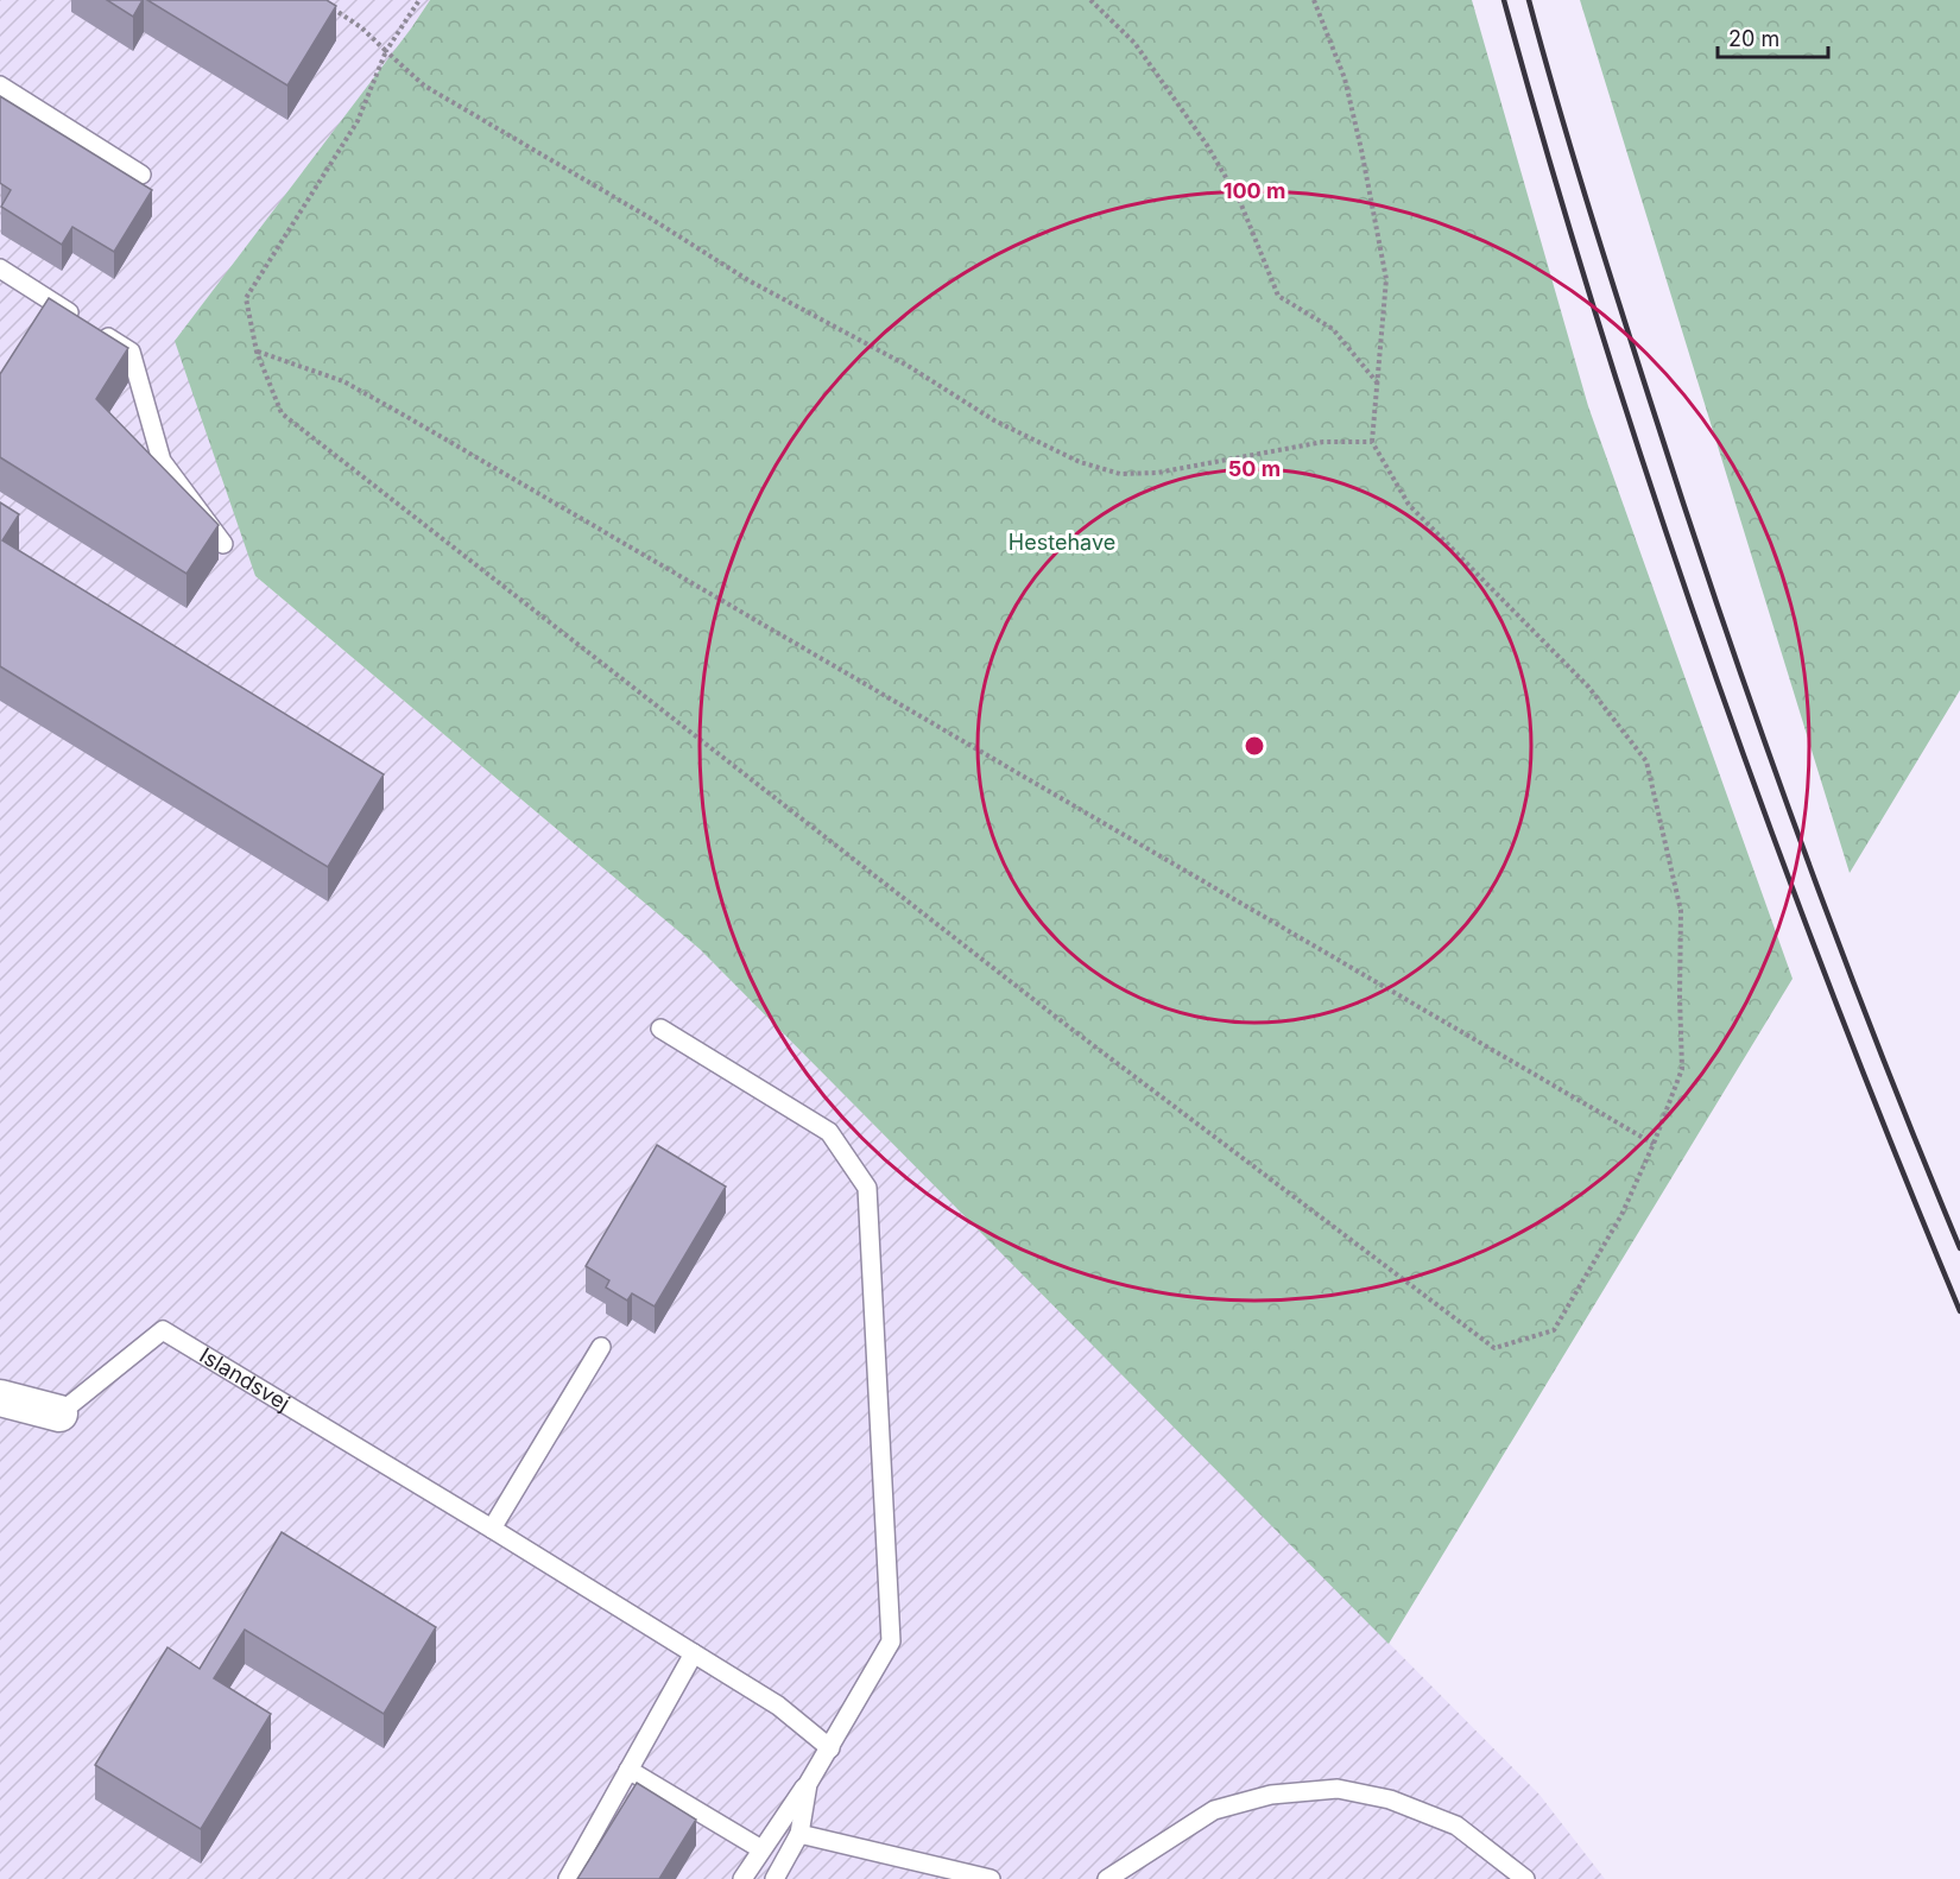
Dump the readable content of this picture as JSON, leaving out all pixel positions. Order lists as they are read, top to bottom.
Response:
{
  "streets": {
    "street": ["Islandsvej"]
  },
  "parks": ["Hestehave"],
  "scale_bar": "20 m",
  "rings": ["100 m", "50 m"]
}
